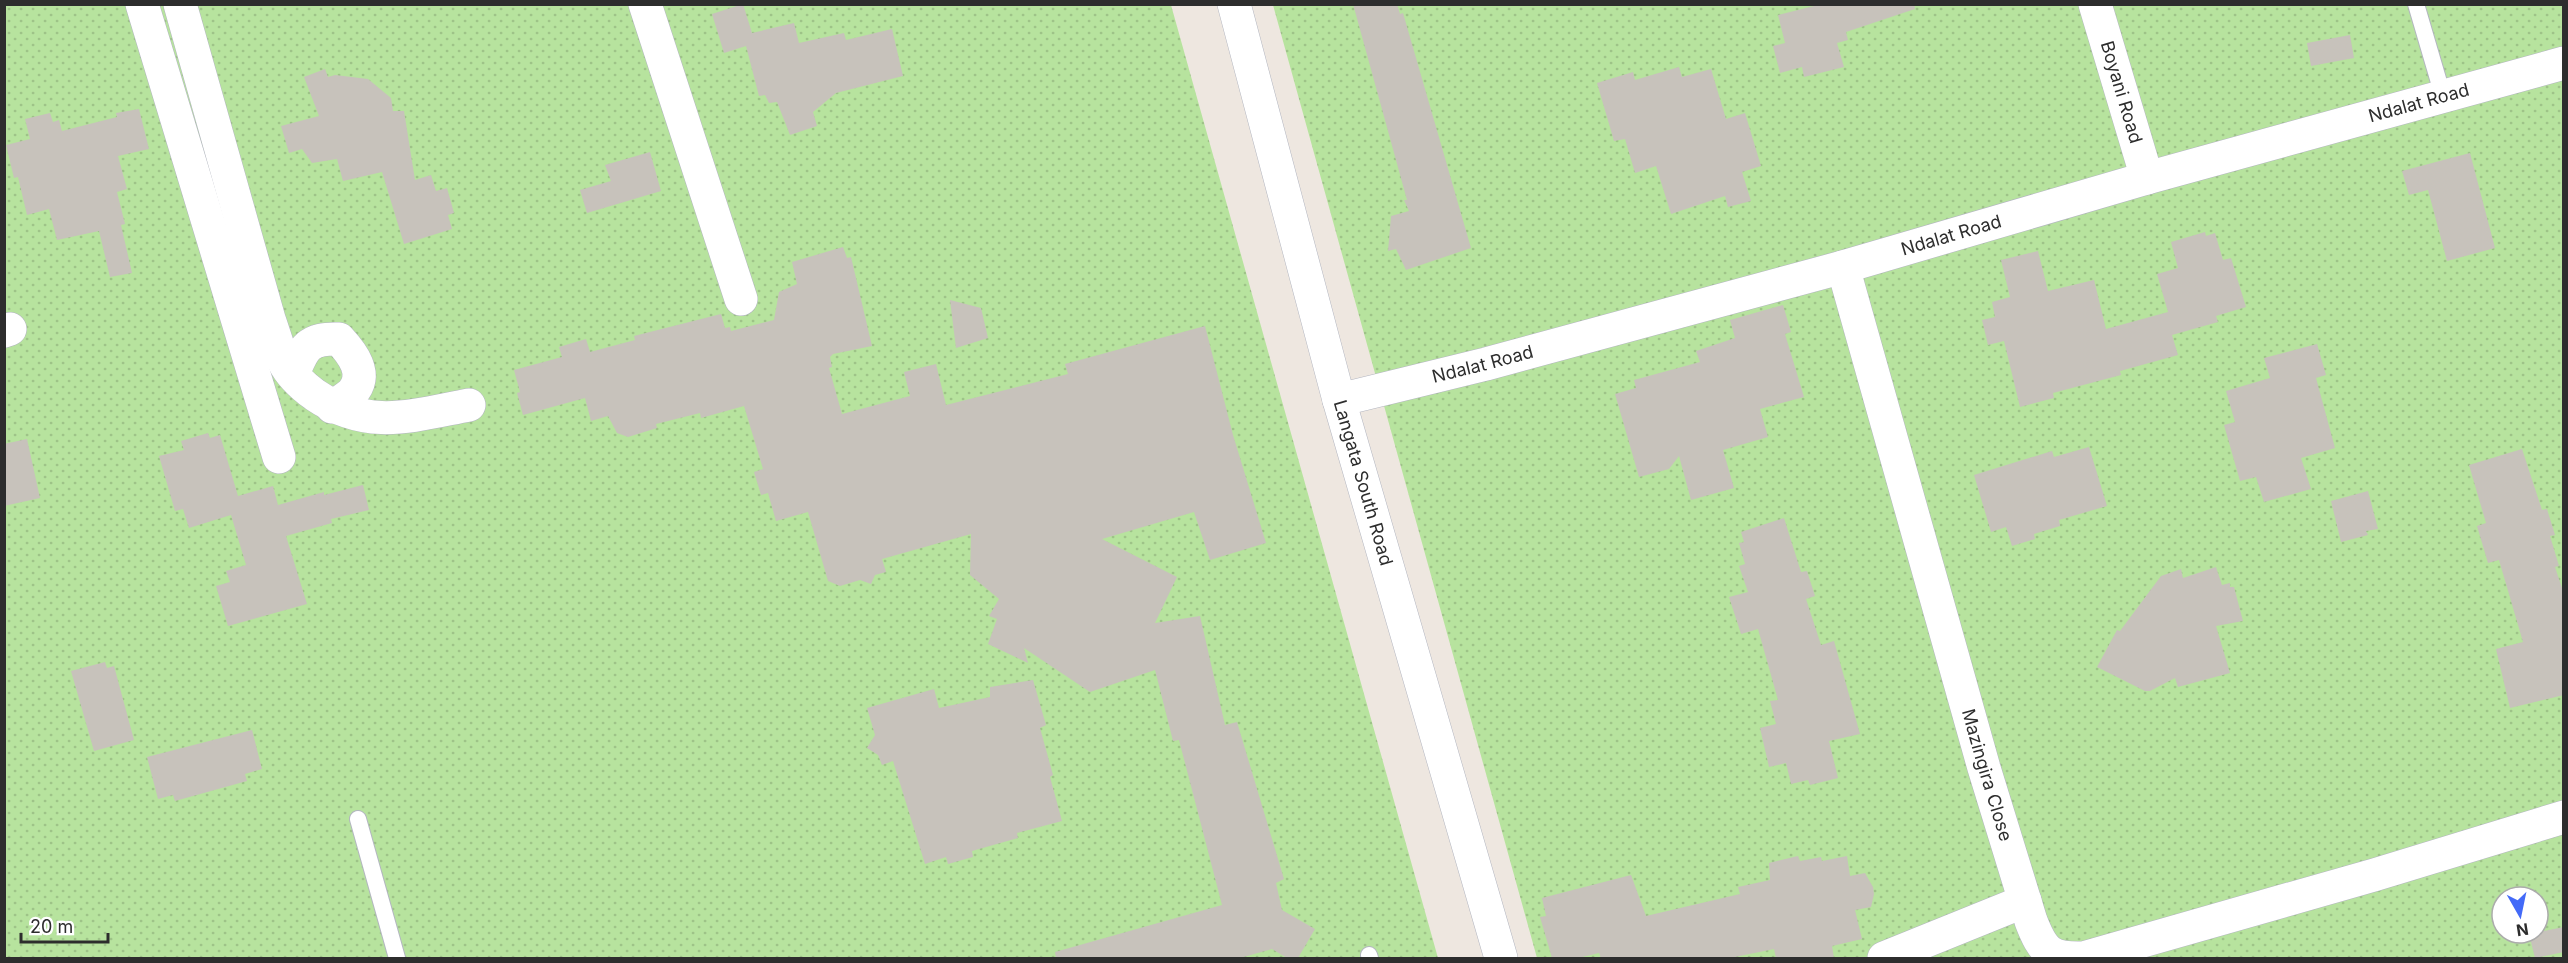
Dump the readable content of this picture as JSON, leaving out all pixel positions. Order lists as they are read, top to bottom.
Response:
{
  "streets": {
    "street": [
      "Boyani Road",
      "Ndalat Road",
      "Langata South Road",
      "Mazingira Close"
    ]
  },
  "crossings": [
    ["Boyani Road", "Ndalat Road"],
    ["Ndalat Road", "Langata South Road"],
    ["Ndalat Road", "Mazingira Close"]
  ],
  "scale_bar": "20 m",
  "north": "bottom"
}
